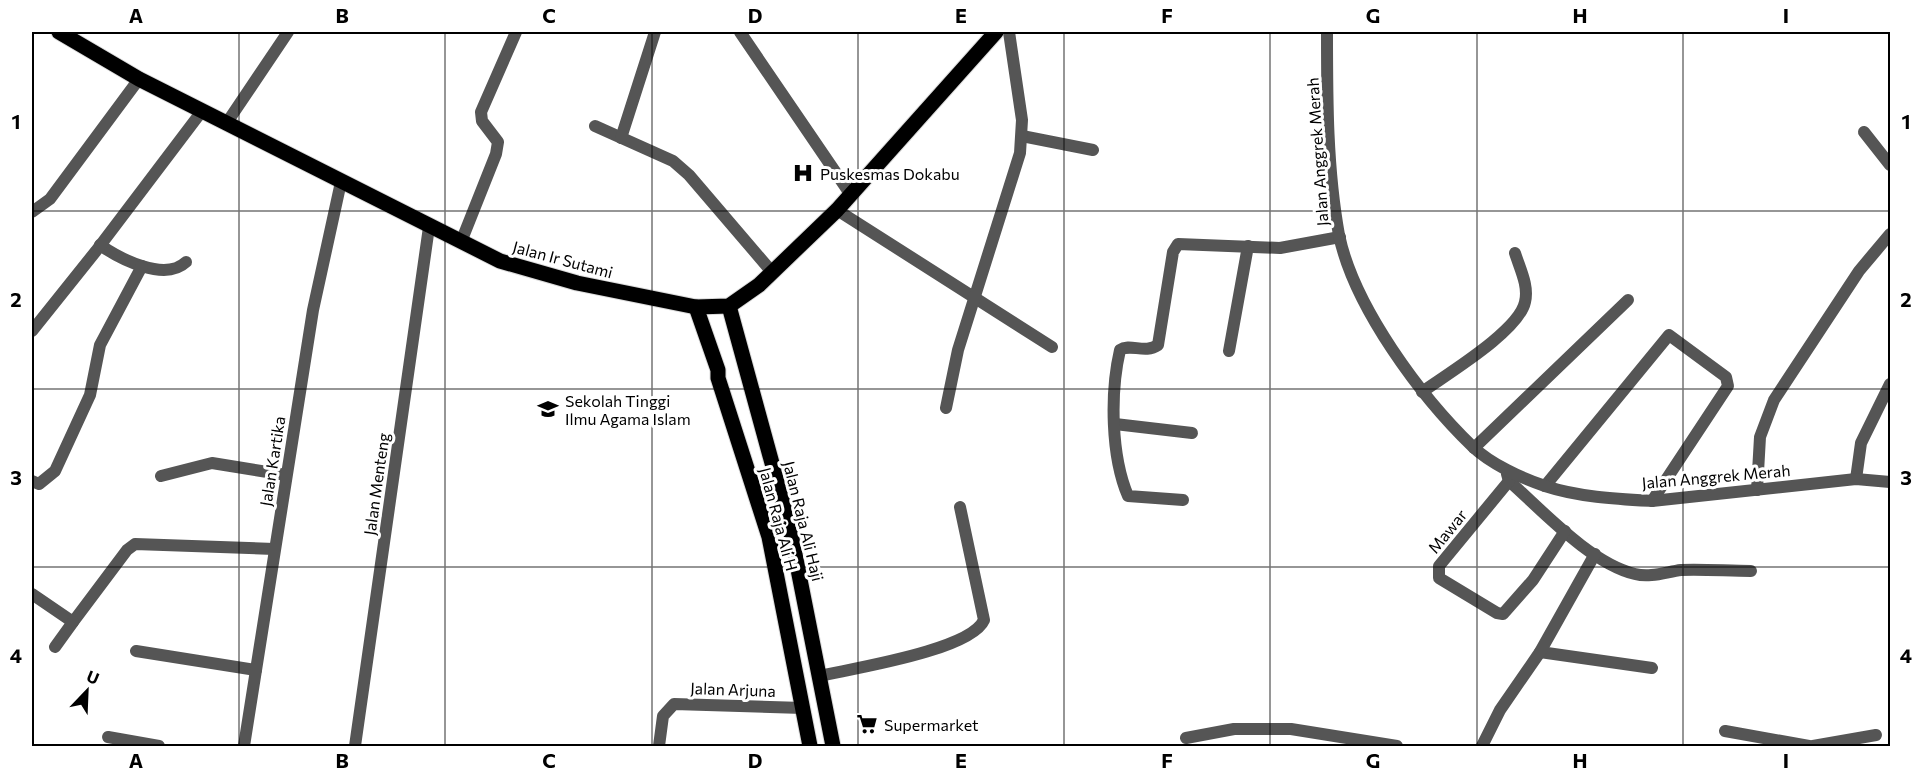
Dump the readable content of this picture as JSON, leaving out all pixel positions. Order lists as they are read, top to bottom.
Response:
{
  "streets": {
    "main road": ["Jalan Ir Sutami", "Jalan Raja Ali H", "Jalan Raja Ali Haji"],
    "street": [
      "Jalan Anggrek Merah",
      "Jalan Kartika",
      "Jalan Menteng",
      "Mawar",
      "Jalan Arjuna"
    ]
  },
  "crossings": [
    ["Jalan Ir Sutami", "Jalan Kartika"],
    ["Jalan Ir Sutami", "Jalan Menteng"],
    ["Jalan Ir Sutami", "Jalan Raja Ali H"],
    ["Jalan Ir Sutami", "Jalan Raja Ali Haji"],
    ["Jalan Raja Ali H", "Jalan Arjuna"]
  ],
  "places": {
    "hospital": ["Puskesmas Dokabu"],
    "school or university": ["Sekolah Tinggi Ilmu Agama Islam"],
    "supermarket": ["Supermarket"]
  },
  "north": "top right",
  "grid": {
    "columns": [
      "A",
      "B",
      "C",
      "D",
      "E",
      "F",
      "G",
      "H",
      "I"
    ],
    "rows": [
      "1",
      "2",
      "3",
      "4"
    ]
  }
}
